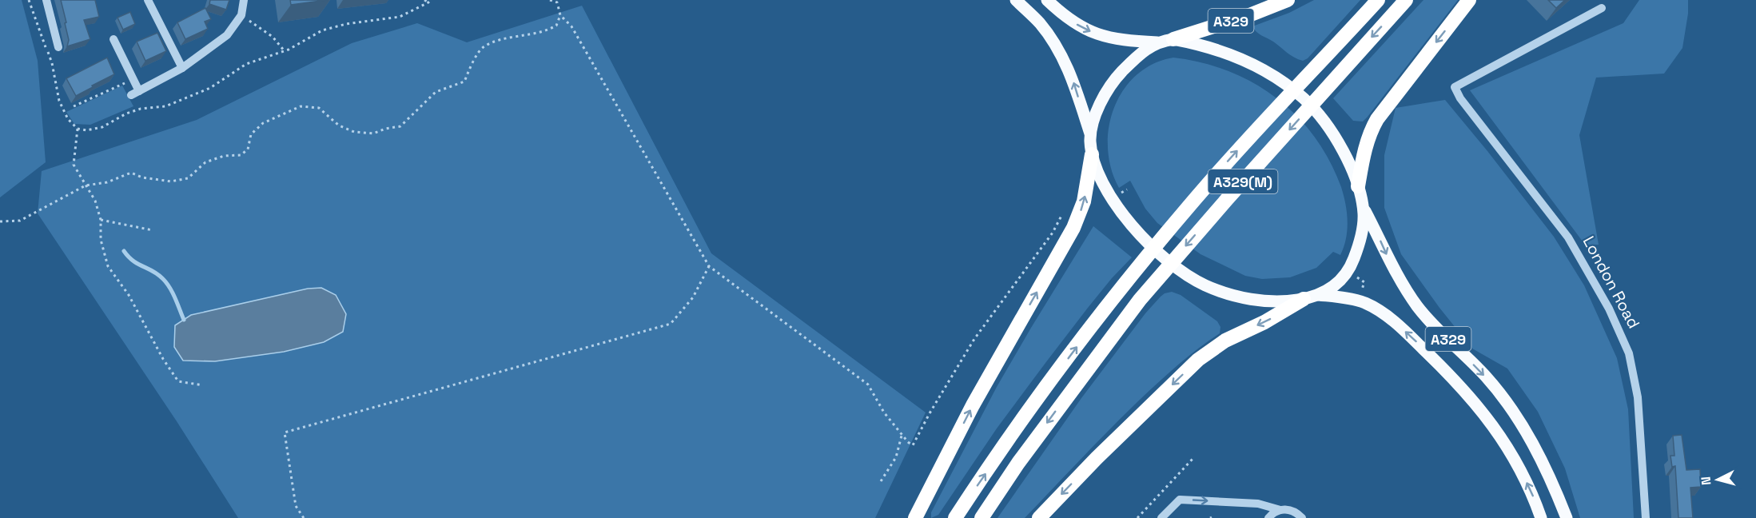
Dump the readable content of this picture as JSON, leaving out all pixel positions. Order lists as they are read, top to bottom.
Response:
{
  "streets": {
    "highway": ["A329", "A329(M)"],
    "street": ["London Road"]
  },
  "north": "left"
}
